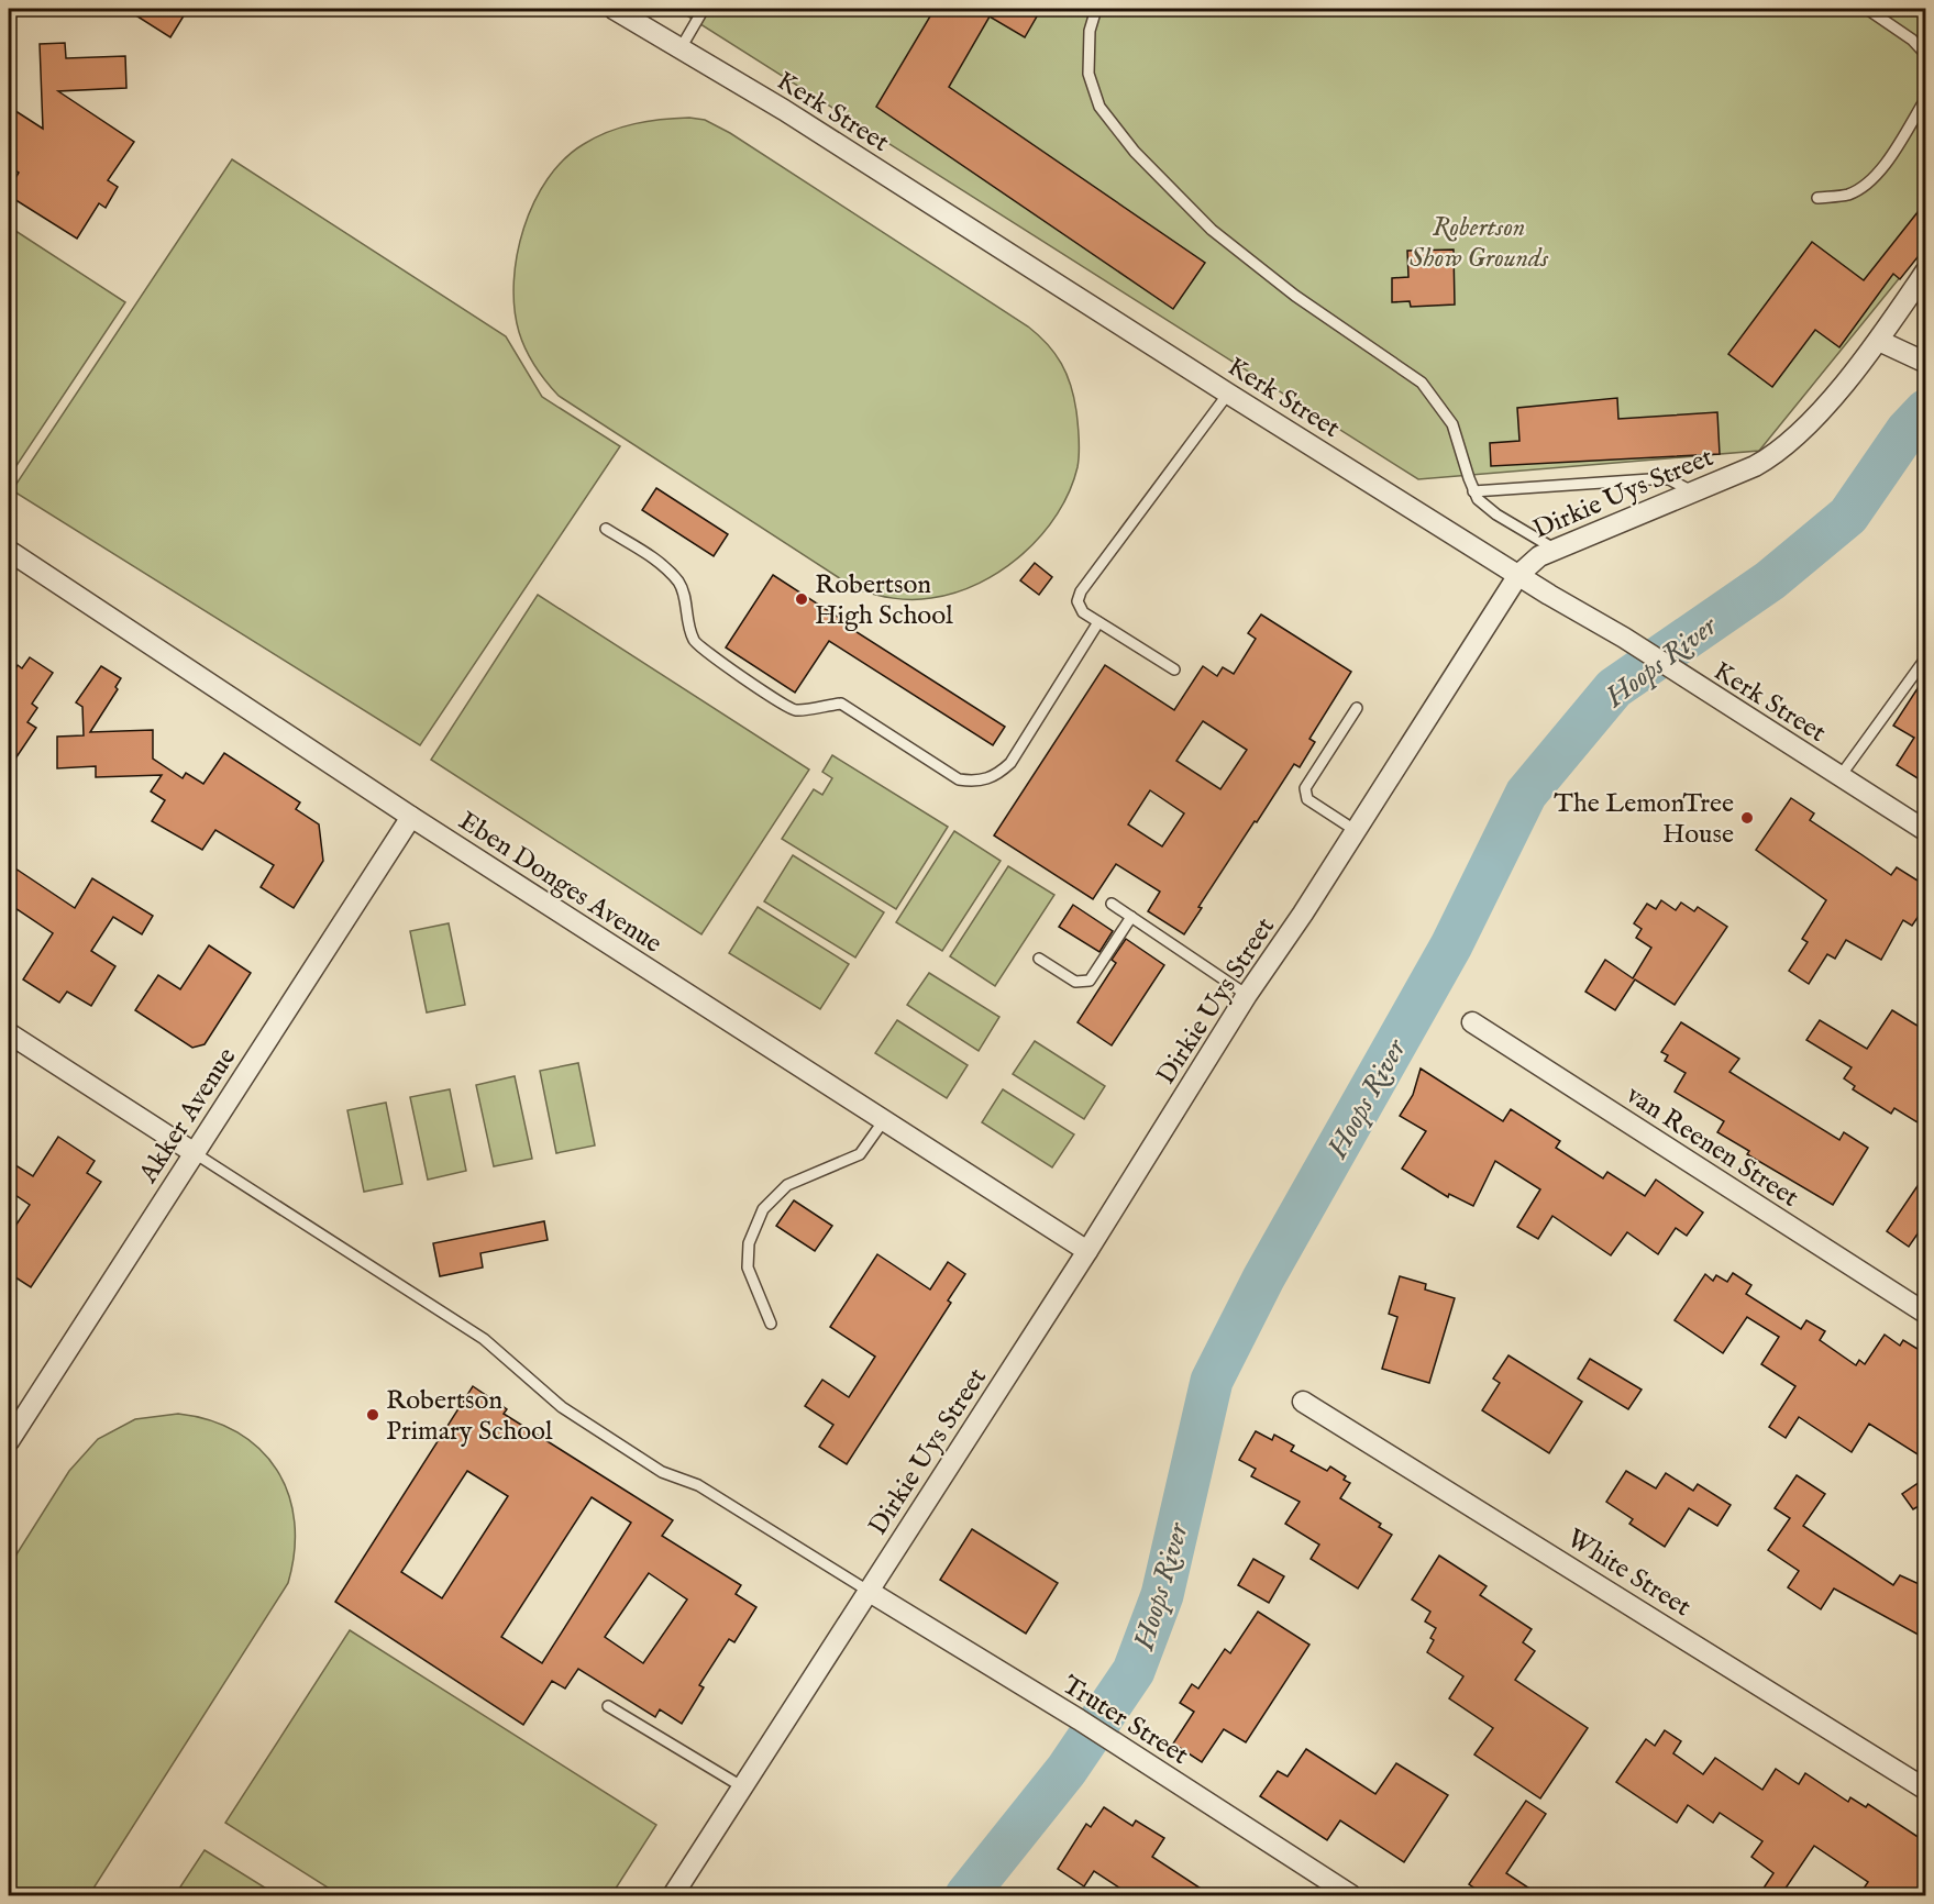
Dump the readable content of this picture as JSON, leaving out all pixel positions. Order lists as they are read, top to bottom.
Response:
{
  "streets": {
    "street": [
      "Kerk Street",
      "Dirkie Uys Street",
      "Eben Donges Avenue",
      "Akker Avenue",
      "van Reenen Street",
      "White Street",
      "Truter Street"
    ]
  },
  "crossings": [
    ["Kerk Street", "Dirkie Uys Street"],
    ["Dirkie Uys Street", "Eben Donges Avenue"],
    ["Dirkie Uys Street", "Truter Street"],
    ["Eben Donges Avenue", "Akker Avenue"]
  ],
  "water": ["Hoops River"],
  "parks": ["Robertson Show Grounds"],
  "places": ["Robertson High School", "The LemonTree House", "Robertson Primary School"]
}
